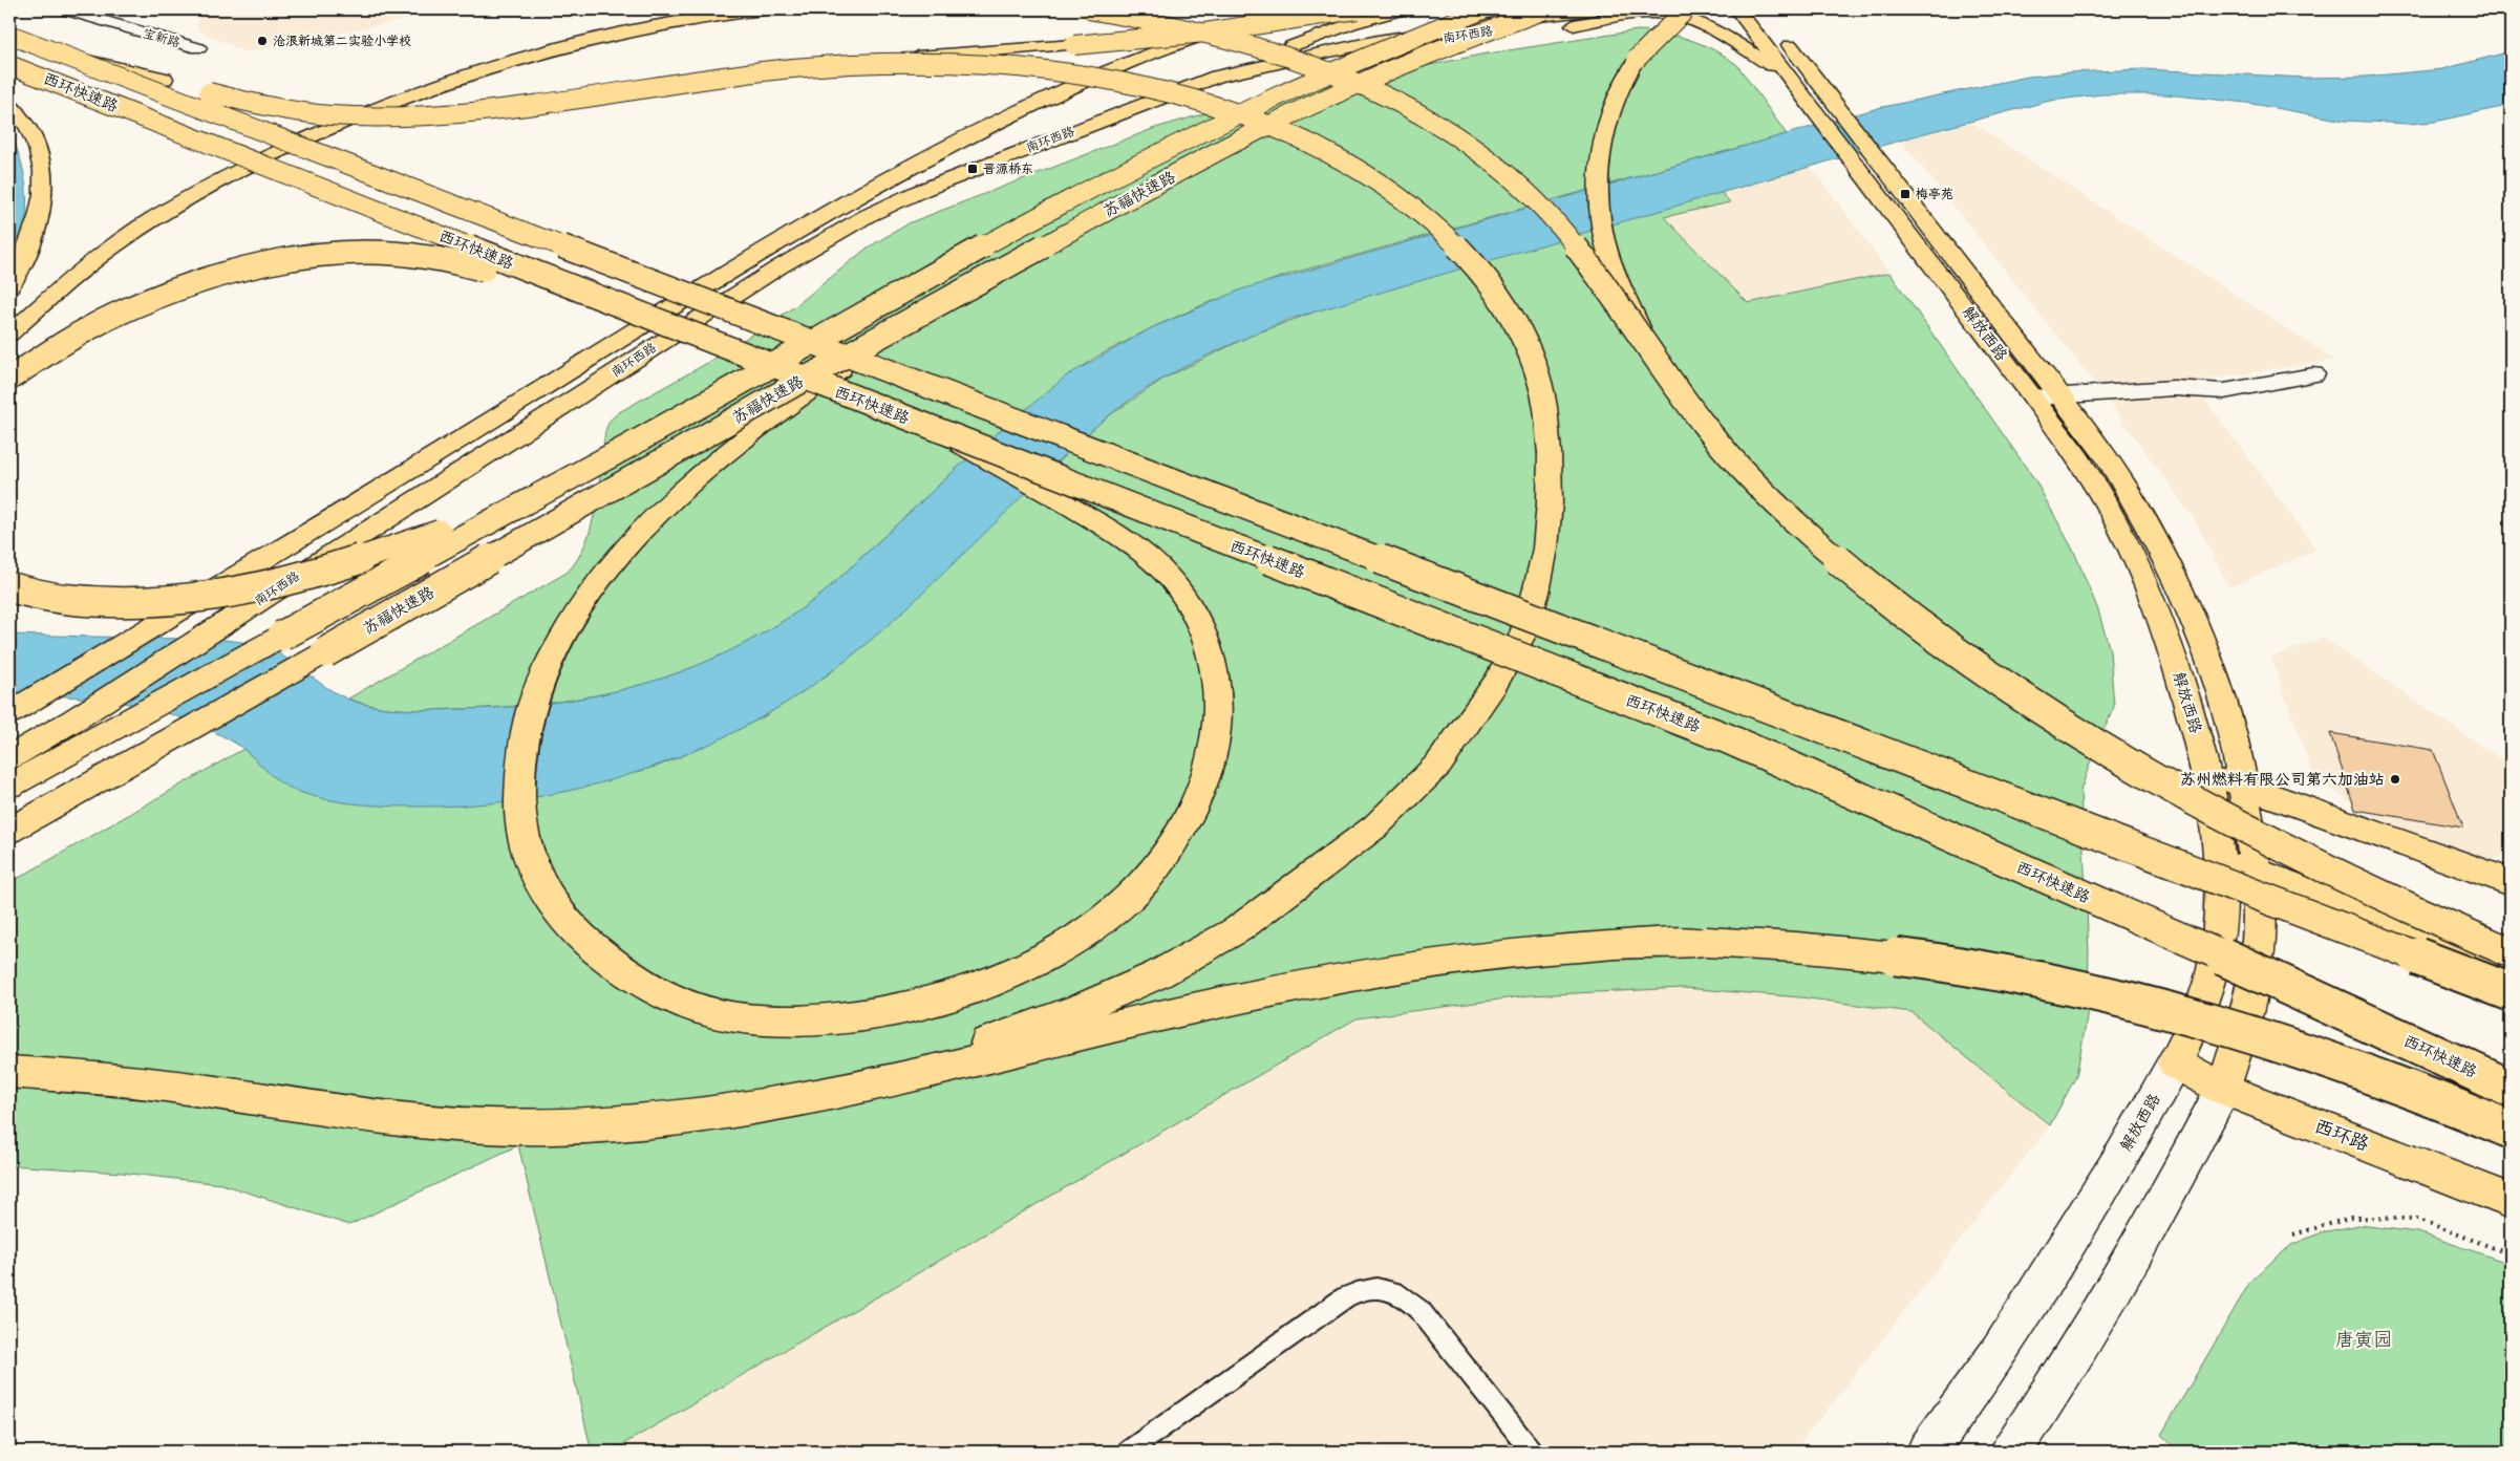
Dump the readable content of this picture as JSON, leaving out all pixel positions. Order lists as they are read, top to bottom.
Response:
{
  "streets": {
    "main road": [
      "南环西路",
      "宝新路",
      "西环快速路",
      "苏福快速路",
      "解放西路",
      "西环路"
    ]
  },
  "crossings": [
    ["解放西路", "西环路"]
  ],
  "parks": ["唐寅园"],
  "places": {
    "other": ["沧浪新城第二实验小学校", "苏州燃料有限公司第六加油站"],
    "transit": ["晋源桥东", "梅亭苑"]
  }
}
